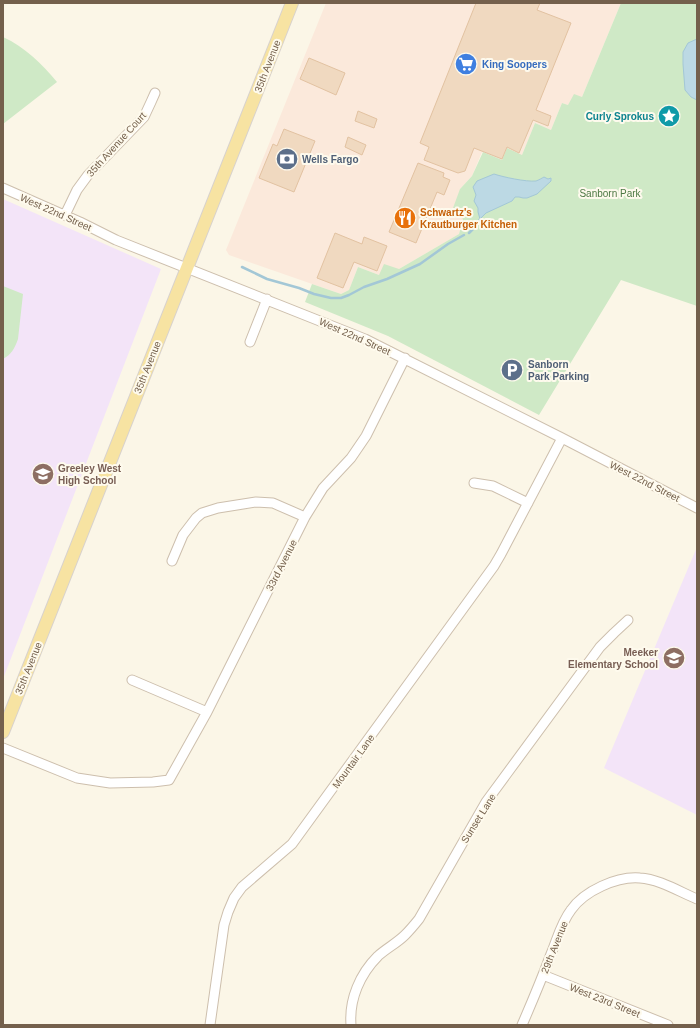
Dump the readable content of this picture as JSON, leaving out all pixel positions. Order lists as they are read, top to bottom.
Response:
{
  "streets": {
    "main road": ["35th Avenue"],
    "street": [
      "35th Avenue Court",
      "West 22nd Street",
      "33rd Avenue",
      "Mountair Lane",
      "Sunset Lane",
      "29th Avenue",
      "West 23rd Street"
    ]
  },
  "crossings": [
    ["35th Avenue", "West 22nd Street"],
    ["35th Avenue Court", "West 22nd Street"],
    ["West 22nd Street", "33rd Avenue"],
    ["West 22nd Street", "Mountair Lane"],
    ["29th Avenue", "West 23rd Street"]
  ],
  "parks": ["Sanborn Park"],
  "places": {
    "supermarket": ["King Soopers"],
    "place": ["Curly Sprokus"],
    "bank": ["Wells Fargo"],
    "restaurant": ["Schwartz's Krautburger Kitchen"],
    "parking": ["Sanborn Park Parking"],
    "school or university": ["Greeley West High School", "Meeker Elementary School"]
  }
}
